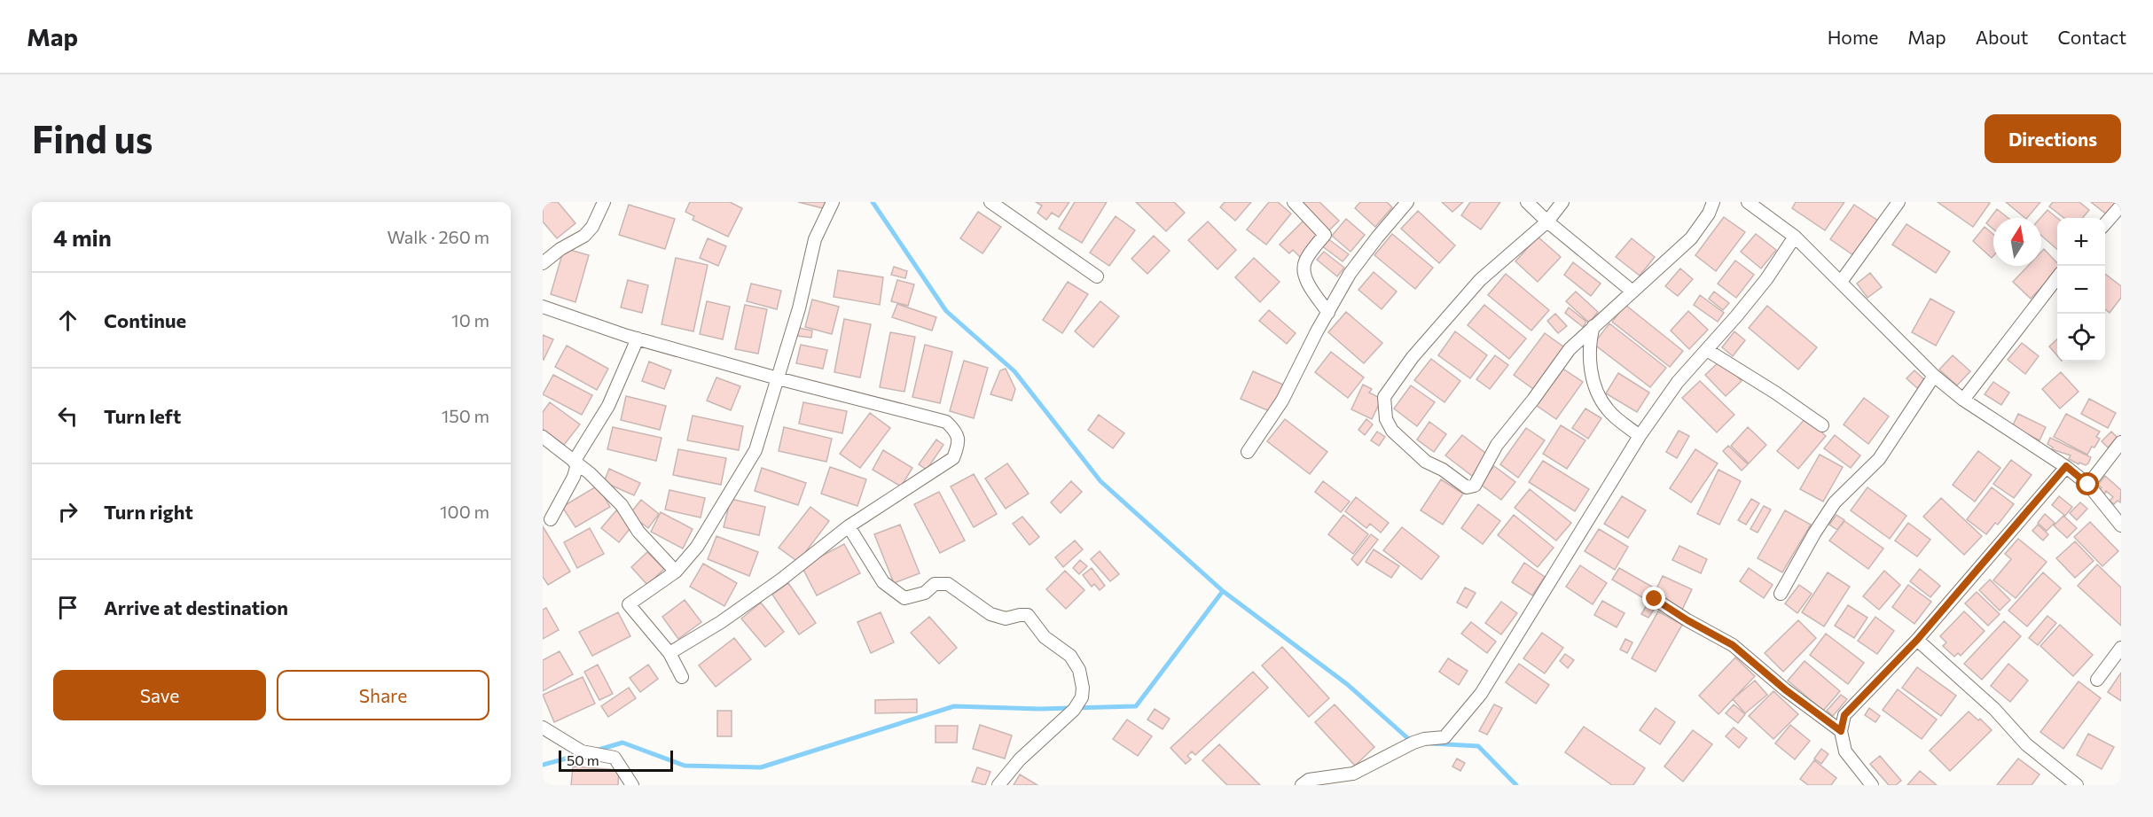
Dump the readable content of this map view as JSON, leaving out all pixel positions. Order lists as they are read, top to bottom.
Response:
{
  "scale_bar": "50 m",
  "north": "top",
  "page": {
    "header": "Map",
    "nav": [
      "Home",
      "Map",
      "About",
      "Contact"
    ],
    "buttons": [
      "Directions",
      ["Save", "Share"]
    ],
    "title": "Find us",
    "heading": ["4 min", "Walk · 260 m"],
    "map_buttons": ["+", "−"],
    "list": [
      ["Continue", "10 m"],
      ["Turn left", "150 m"],
      ["Turn right", "100 m"],
      "Arrive at destination"
    ],
    "scale": "50 m"
  }
}
